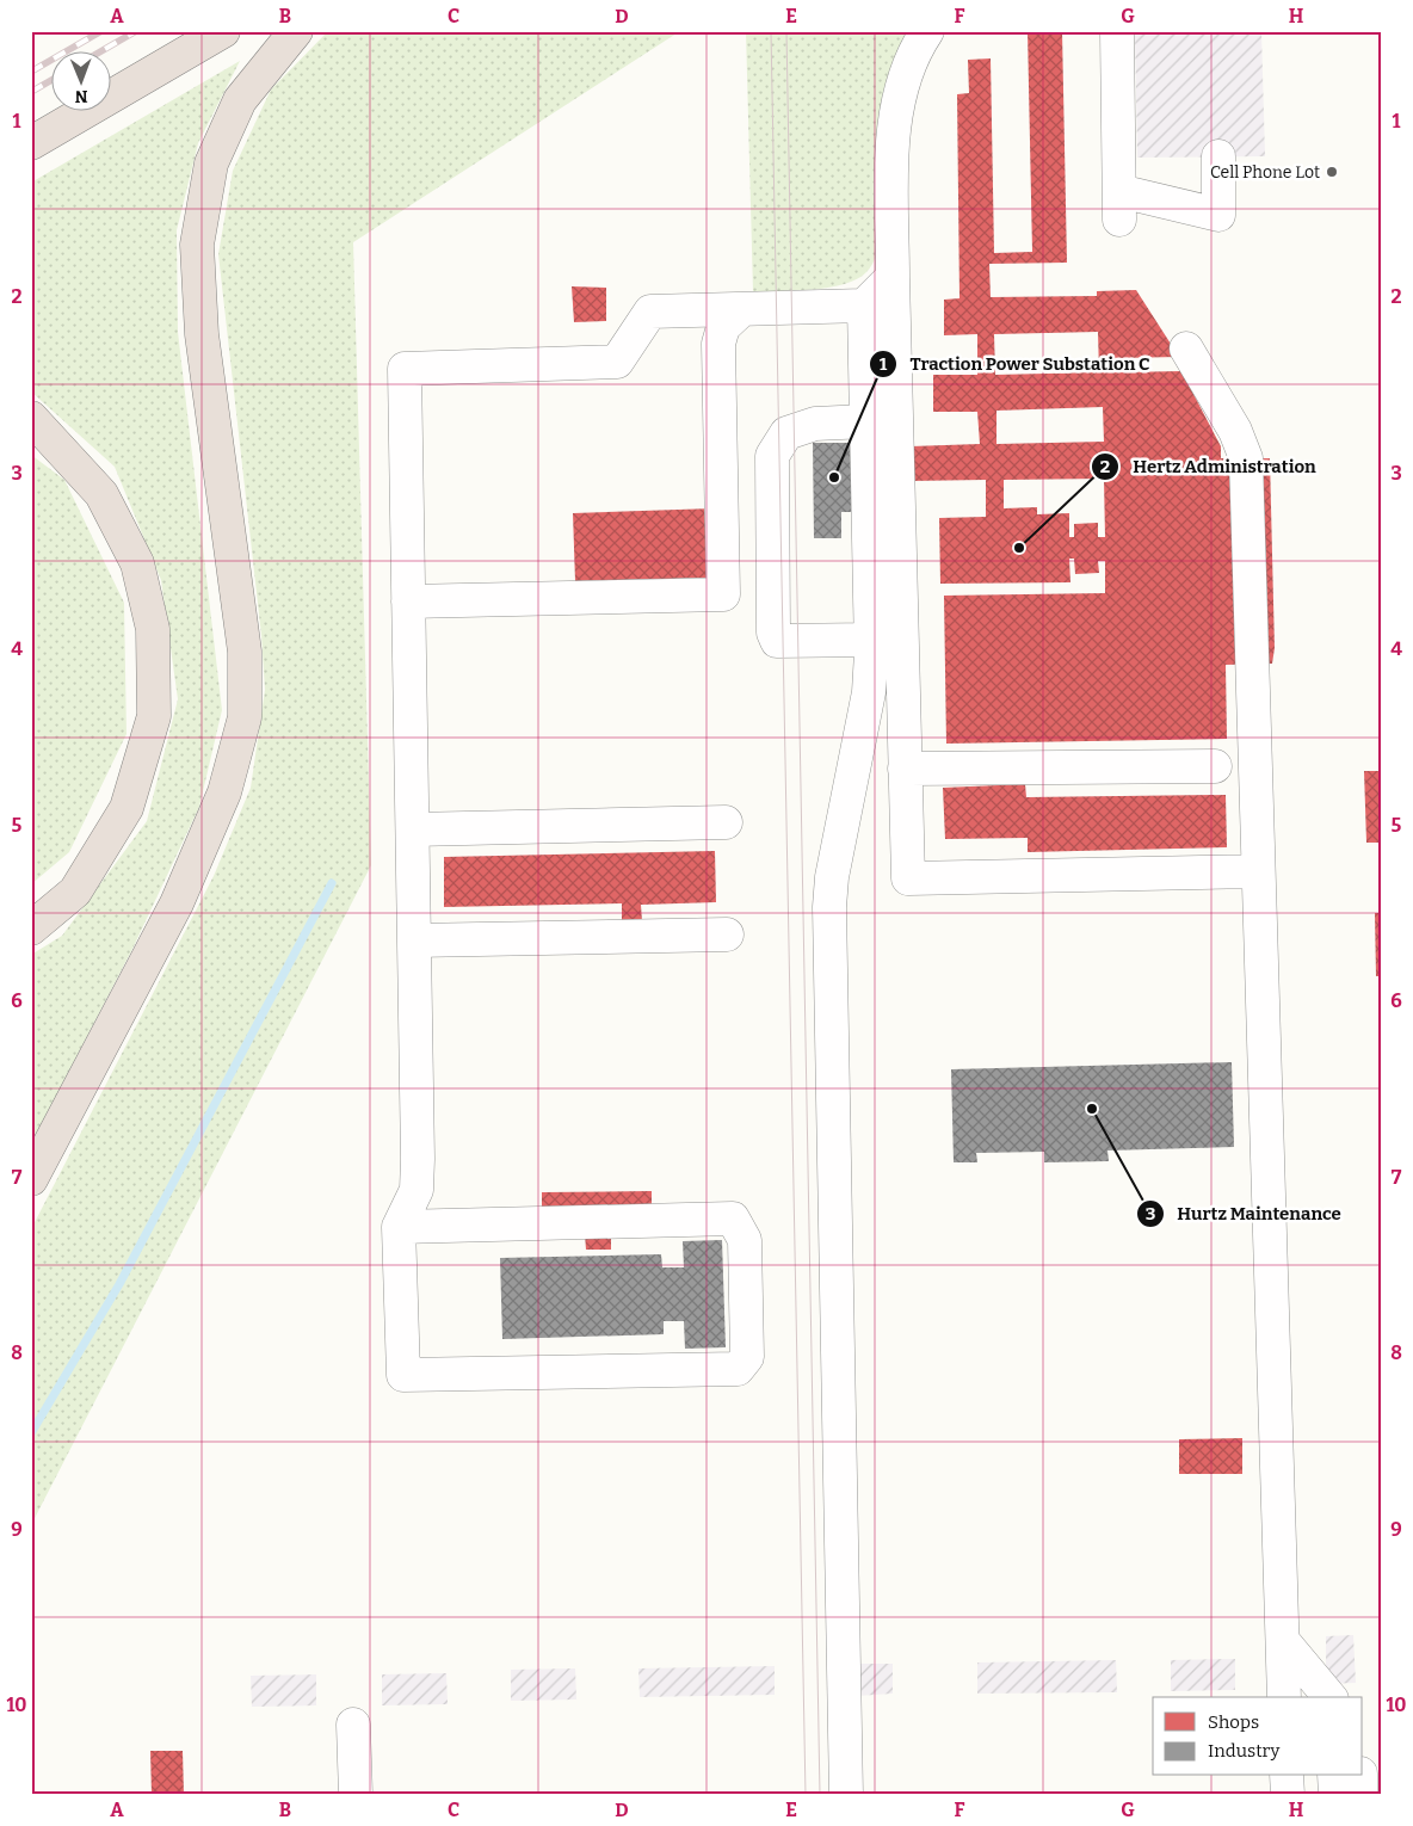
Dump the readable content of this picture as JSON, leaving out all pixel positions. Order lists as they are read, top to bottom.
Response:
{
  "places": [
    "Cell Phone Lot",
    "Traction Power Substation C",
    "Hertz Administration",
    "Hurtz Maintenance"
  ],
  "legend": ["Shops", "Industry"],
  "north": "bottom",
  "grid": {
    "columns": [
      "A",
      "B",
      "C",
      "D",
      "E",
      "F",
      "G",
      "H"
    ],
    "rows": [
      "1",
      "2",
      "3",
      "4",
      "5",
      "6",
      "7",
      "8",
      "9",
      "10"
    ]
  }
}
